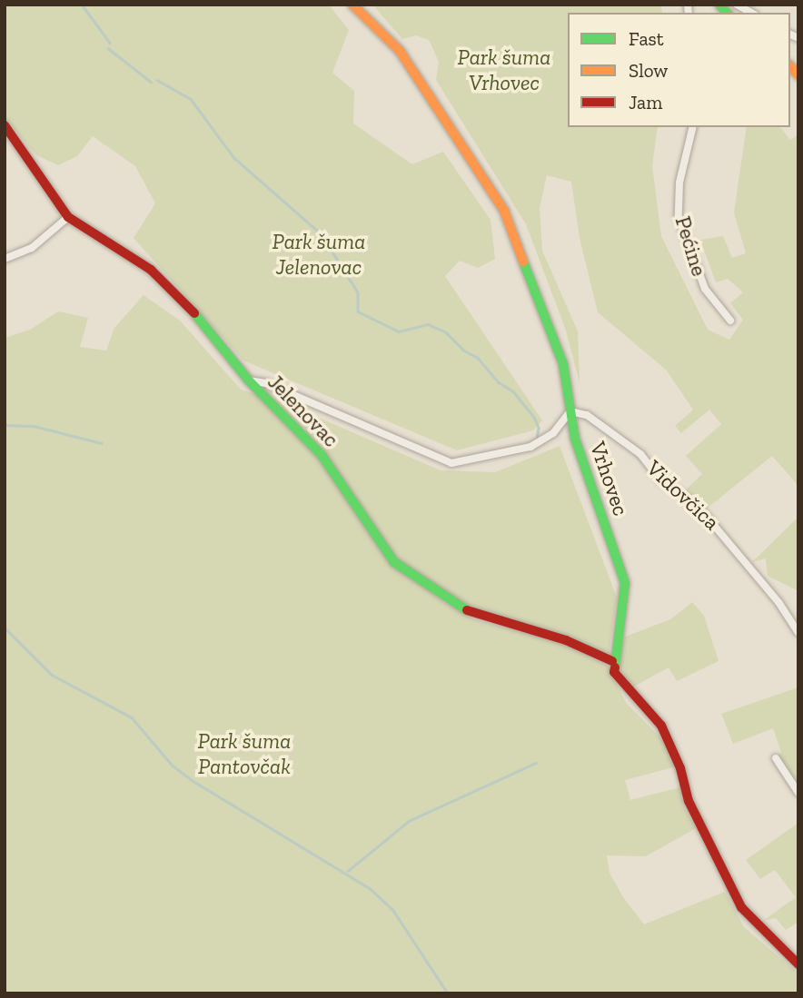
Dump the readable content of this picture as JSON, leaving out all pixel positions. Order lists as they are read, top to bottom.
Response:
{
  "streets": {
    "street": [
      "Pećine",
      "Jelenovac",
      "Vrhovec",
      "Vidovčica"
    ]
  },
  "crossings": [
    ["Jelenovac", "Vrhovec"],
    ["Vrhovec", "Vidovčica"]
  ],
  "parks": ["Park šuma Vrhovec", "Park šuma Jelenovac", "Park šuma Pantovčak"],
  "legend": ["Fast", "Slow", "Jam"]
}
